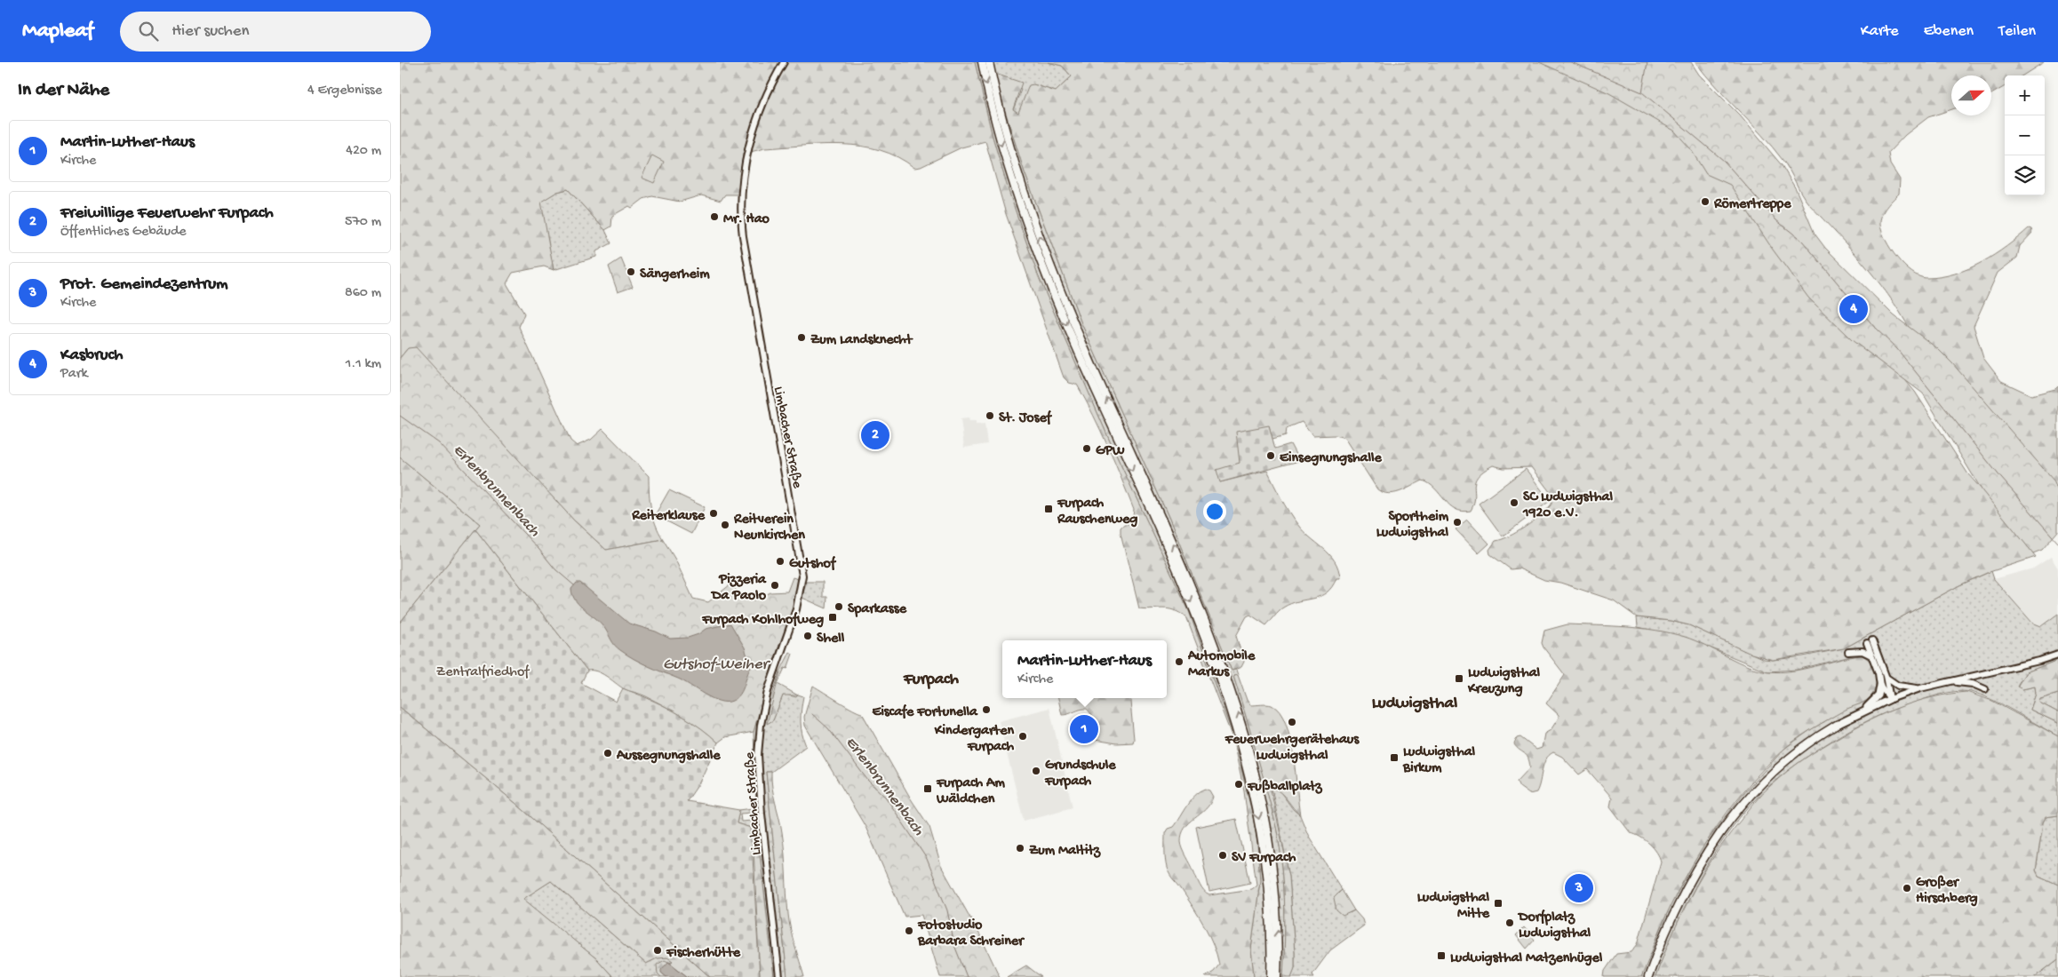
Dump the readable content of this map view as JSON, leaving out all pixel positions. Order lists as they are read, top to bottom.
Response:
{
  "streets": {
    "main road": ["Limbacher Straße"]
  },
  "districts": ["Furpach", "Ludwigsthal"],
  "water": ["Erlenbrunnenbach", "Gutshof-Weiher"],
  "parks": ["Zentralfriedhof"],
  "places": {
    "other": [
      "Römertreppe",
      "Mr. Hao",
      "Sängerheim",
      "Zum Landsknecht",
      "St. Josef",
      "GPW",
      "Einsegnungshalle",
      "SC Ludwigsthal 1920 e.V.",
      "Reiterklause",
      "Sportheim Ludwigsthal",
      "Reitverein Neunkirchen",
      "Gutshof",
      "Pizzeria Da Paolo",
      "Sparkasse",
      "Shell",
      "Automobile Markus",
      "Eiscafe Fortunella",
      "Feuerwehrgerätehaus Ludwigsthal",
      "Kindergarten Furpach",
      "Aussegnungshalle",
      "Grundschule Furpach",
      "Fußballplatz",
      "Zum Maltitz",
      "SV Furpach",
      "Großer Hirschberg",
      "Dorfplatz Ludwigsthal",
      "Fotostudio Barbara Schreiner",
      "Fischerhütte"
    ],
    "transit": [
      "Furpach Rauschenweg",
      "Furpach Kohlhofweg",
      "Ludwigsthal Kreuzung",
      "Ludwigsthal Birkum",
      "Furpach Am Wäldchen",
      "Ludwigsthal Mitte",
      "Ludwigsthal Matzenhügel"
    ]
  },
  "north": "right",
  "page": {
    "header": "Mapleaf",
    "search": "Hier suchen",
    "nav": ["Karte", "Ebenen", "Teilen"],
    "heading": ["In der Nähe", "4 Ergebnisse"],
    "map_buttons": ["+", "−"],
    "list": [
      {
        "mark": "1",
        "name": "Martin-Luther-Haus",
        "note": "Kirche",
        "value": "420 m"
      },
      {
        "mark": "2",
        "name": "Freiwillige Feuerwehr Furpach",
        "note": "Öffentliches Gebäude",
        "value": "570 m"
      },
      {
        "mark": "3",
        "name": "Prot. Gemeindezentrum",
        "note": "Kirche",
        "value": "860 m"
      },
      {
        "mark": "4",
        "name": "Kasbruch",
        "note": "Park",
        "value": "1.1 km"
      }
    ],
    "pins": [
      "4",
      "2",
      "1",
      "3"
    ],
    "popup": ["Martin-Luther-Haus", "Kirche"]
  }
}
